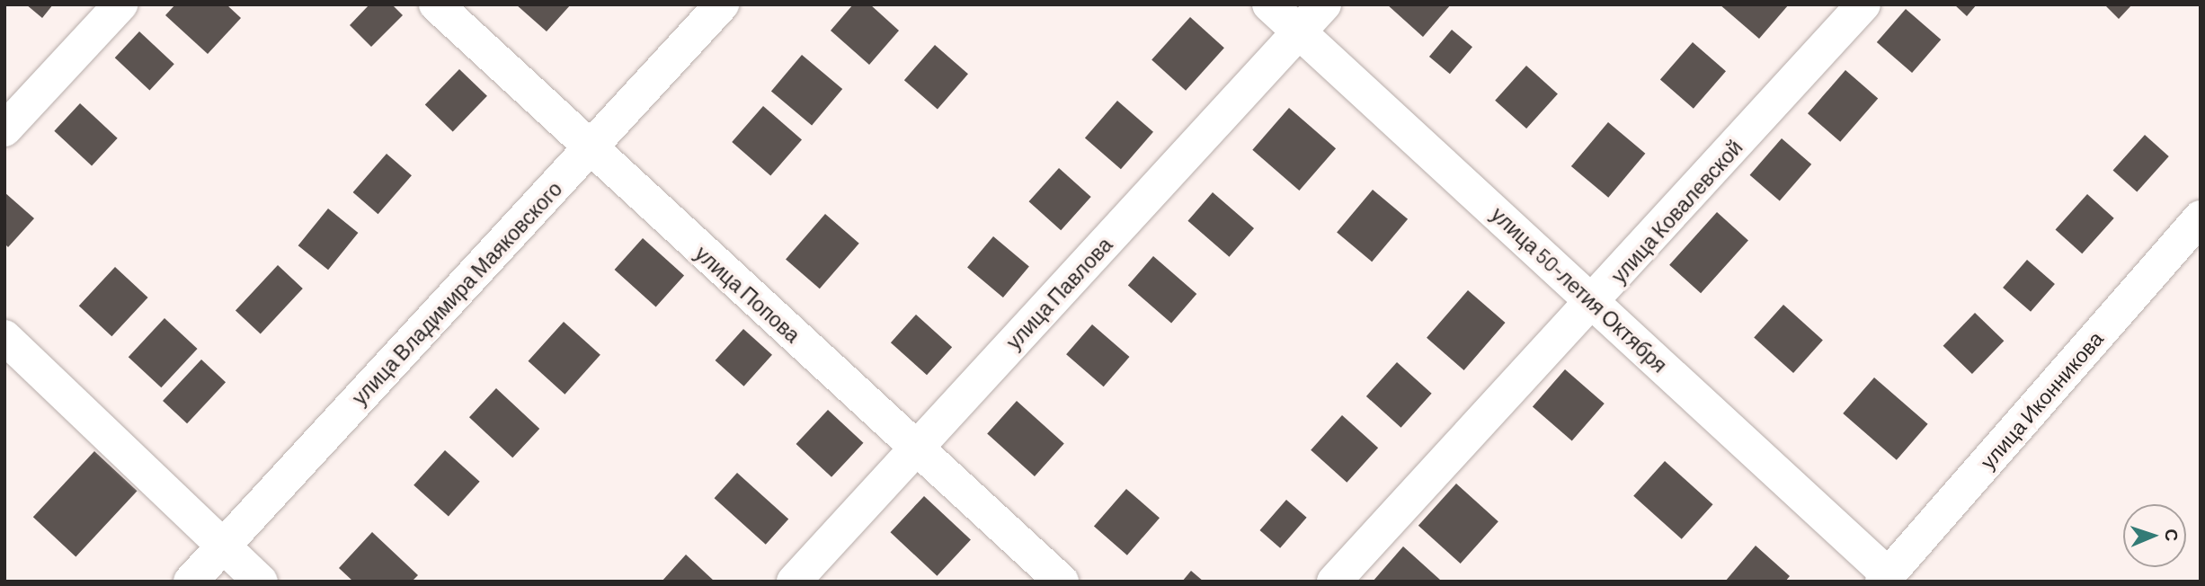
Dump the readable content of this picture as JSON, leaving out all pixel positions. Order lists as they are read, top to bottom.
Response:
{
  "streets": {
    "street": [
      "улица Ковалевской",
      "улица 50-летия Октября",
      "улица Владимира Маяковского",
      "улица Павлова",
      "улица Попова",
      "улица Иконникова"
    ]
  },
  "crossings": [
    ["улица Ковалевской", "улица 50-летия Октября"],
    ["улица 50-летия Октября", "улица Павлова"],
    ["улица 50-летия Октября", "улица Иконникова"],
    ["улица Владимира Маяковского", "улица Попова"],
    ["улица Павлова", "улица Попова"]
  ],
  "north": "right"
}
